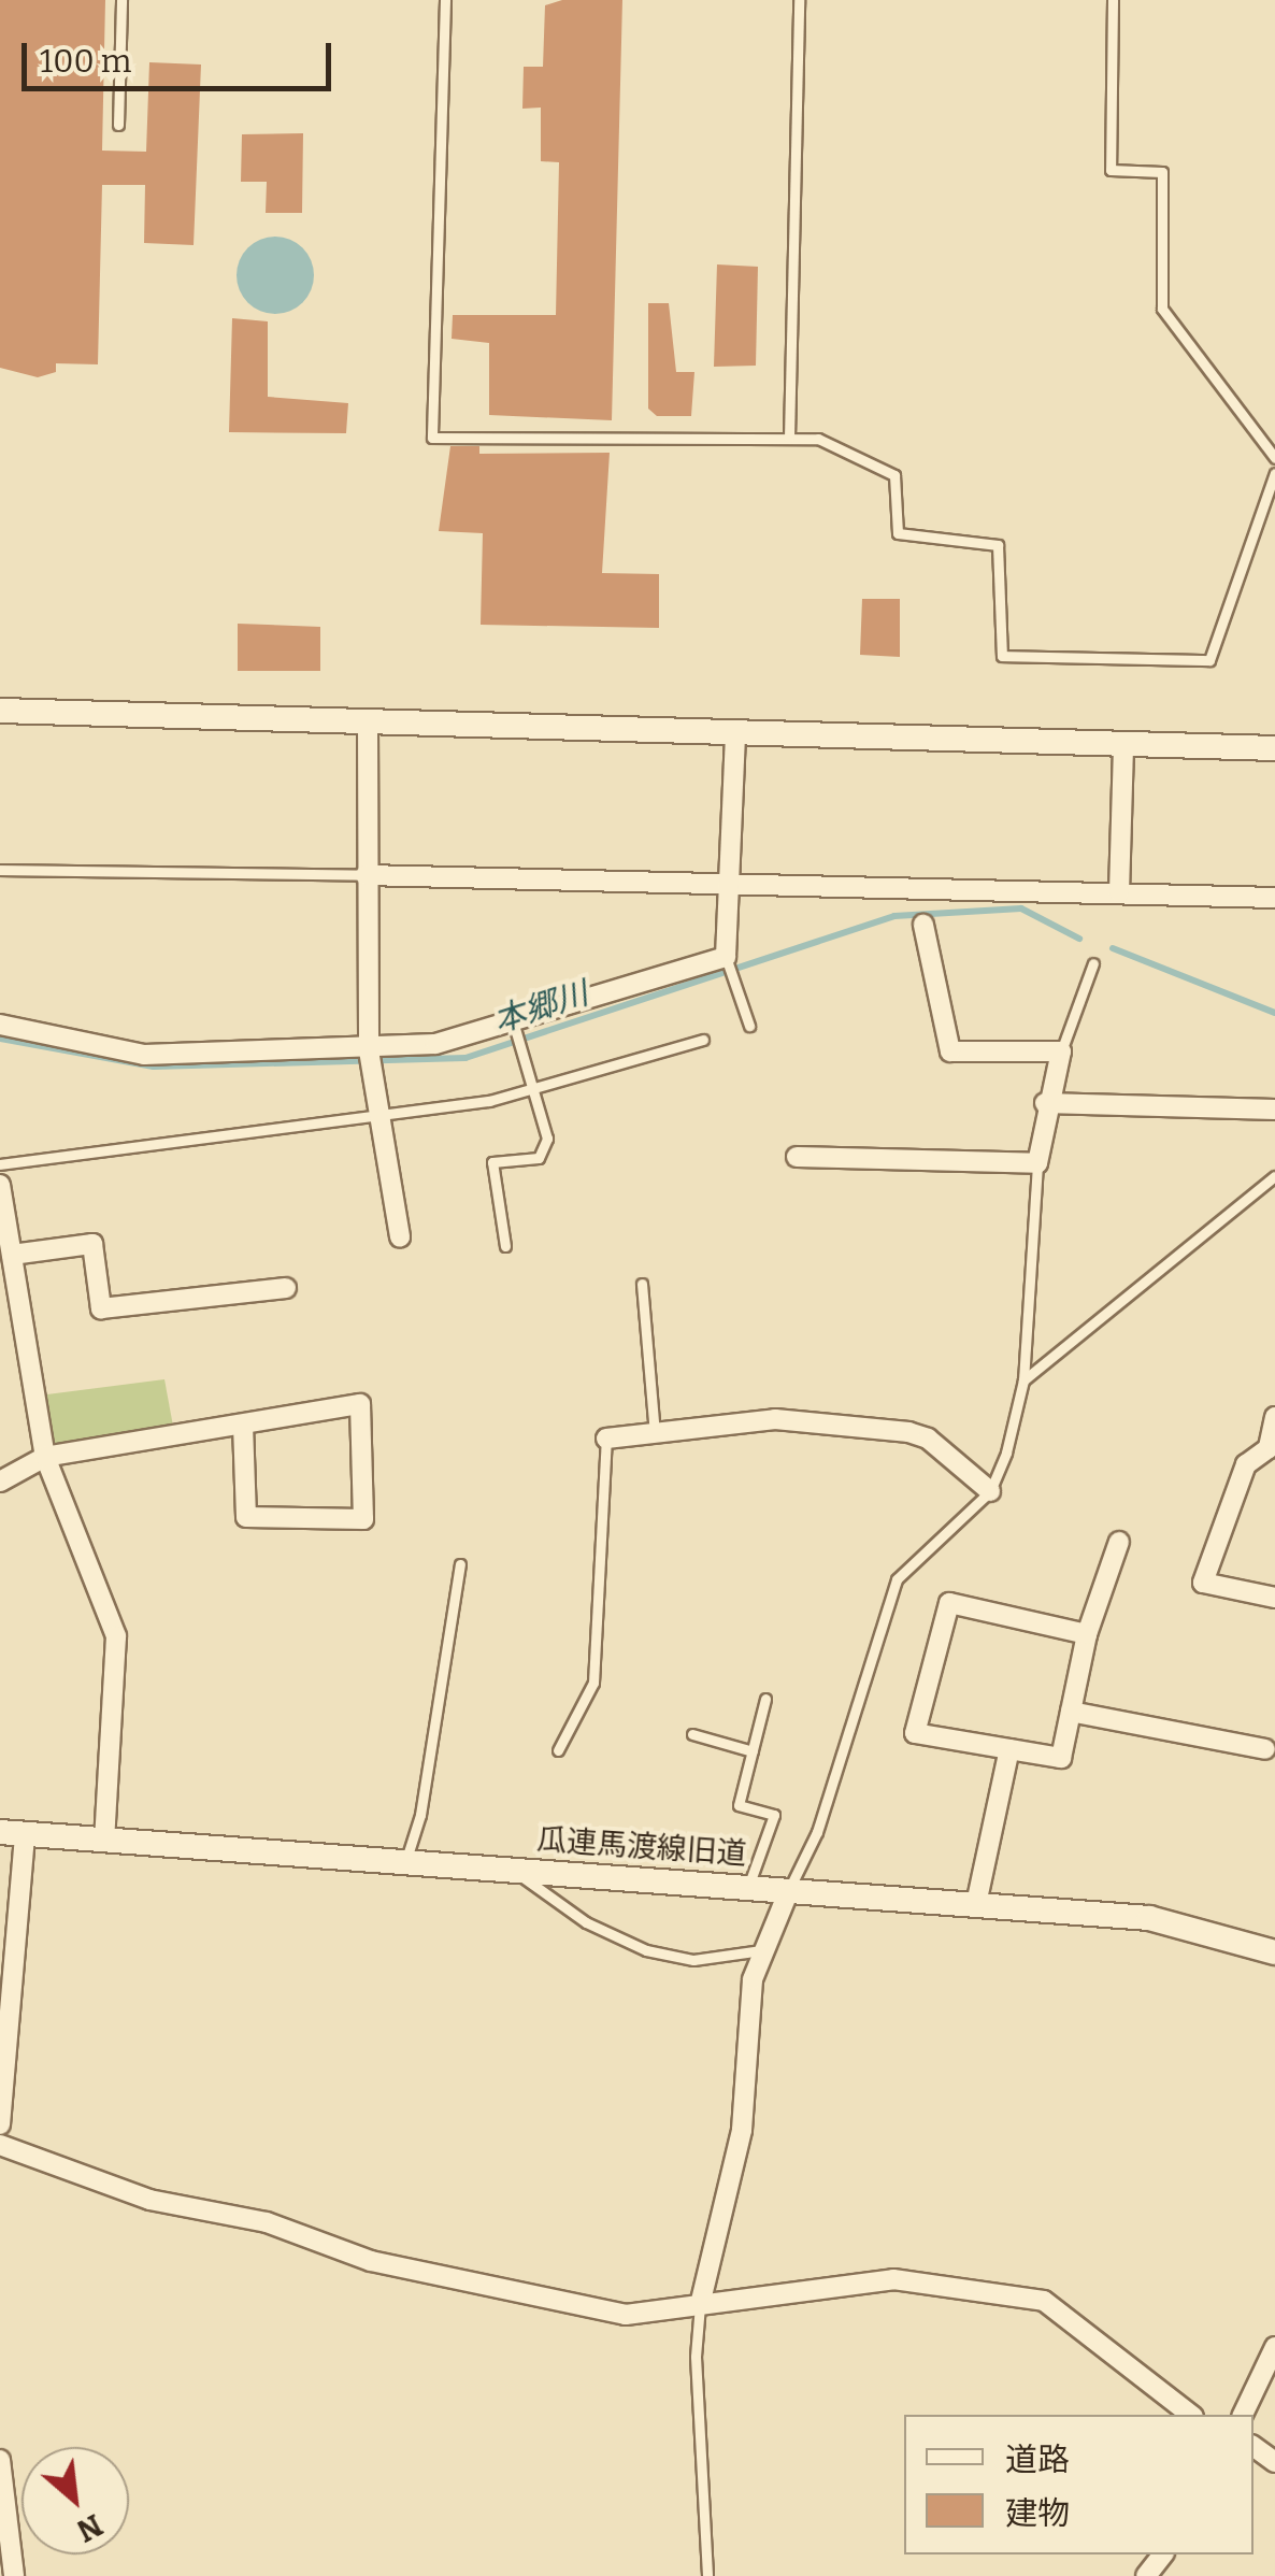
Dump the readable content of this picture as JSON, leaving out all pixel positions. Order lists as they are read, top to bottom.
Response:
{
  "streets": {
    "street": ["瓜連馬渡線旧道"]
  },
  "water": ["本郷川"],
  "legend": ["道路", "建物"],
  "scale_bar": "100 m",
  "north": "bottom right"
}
